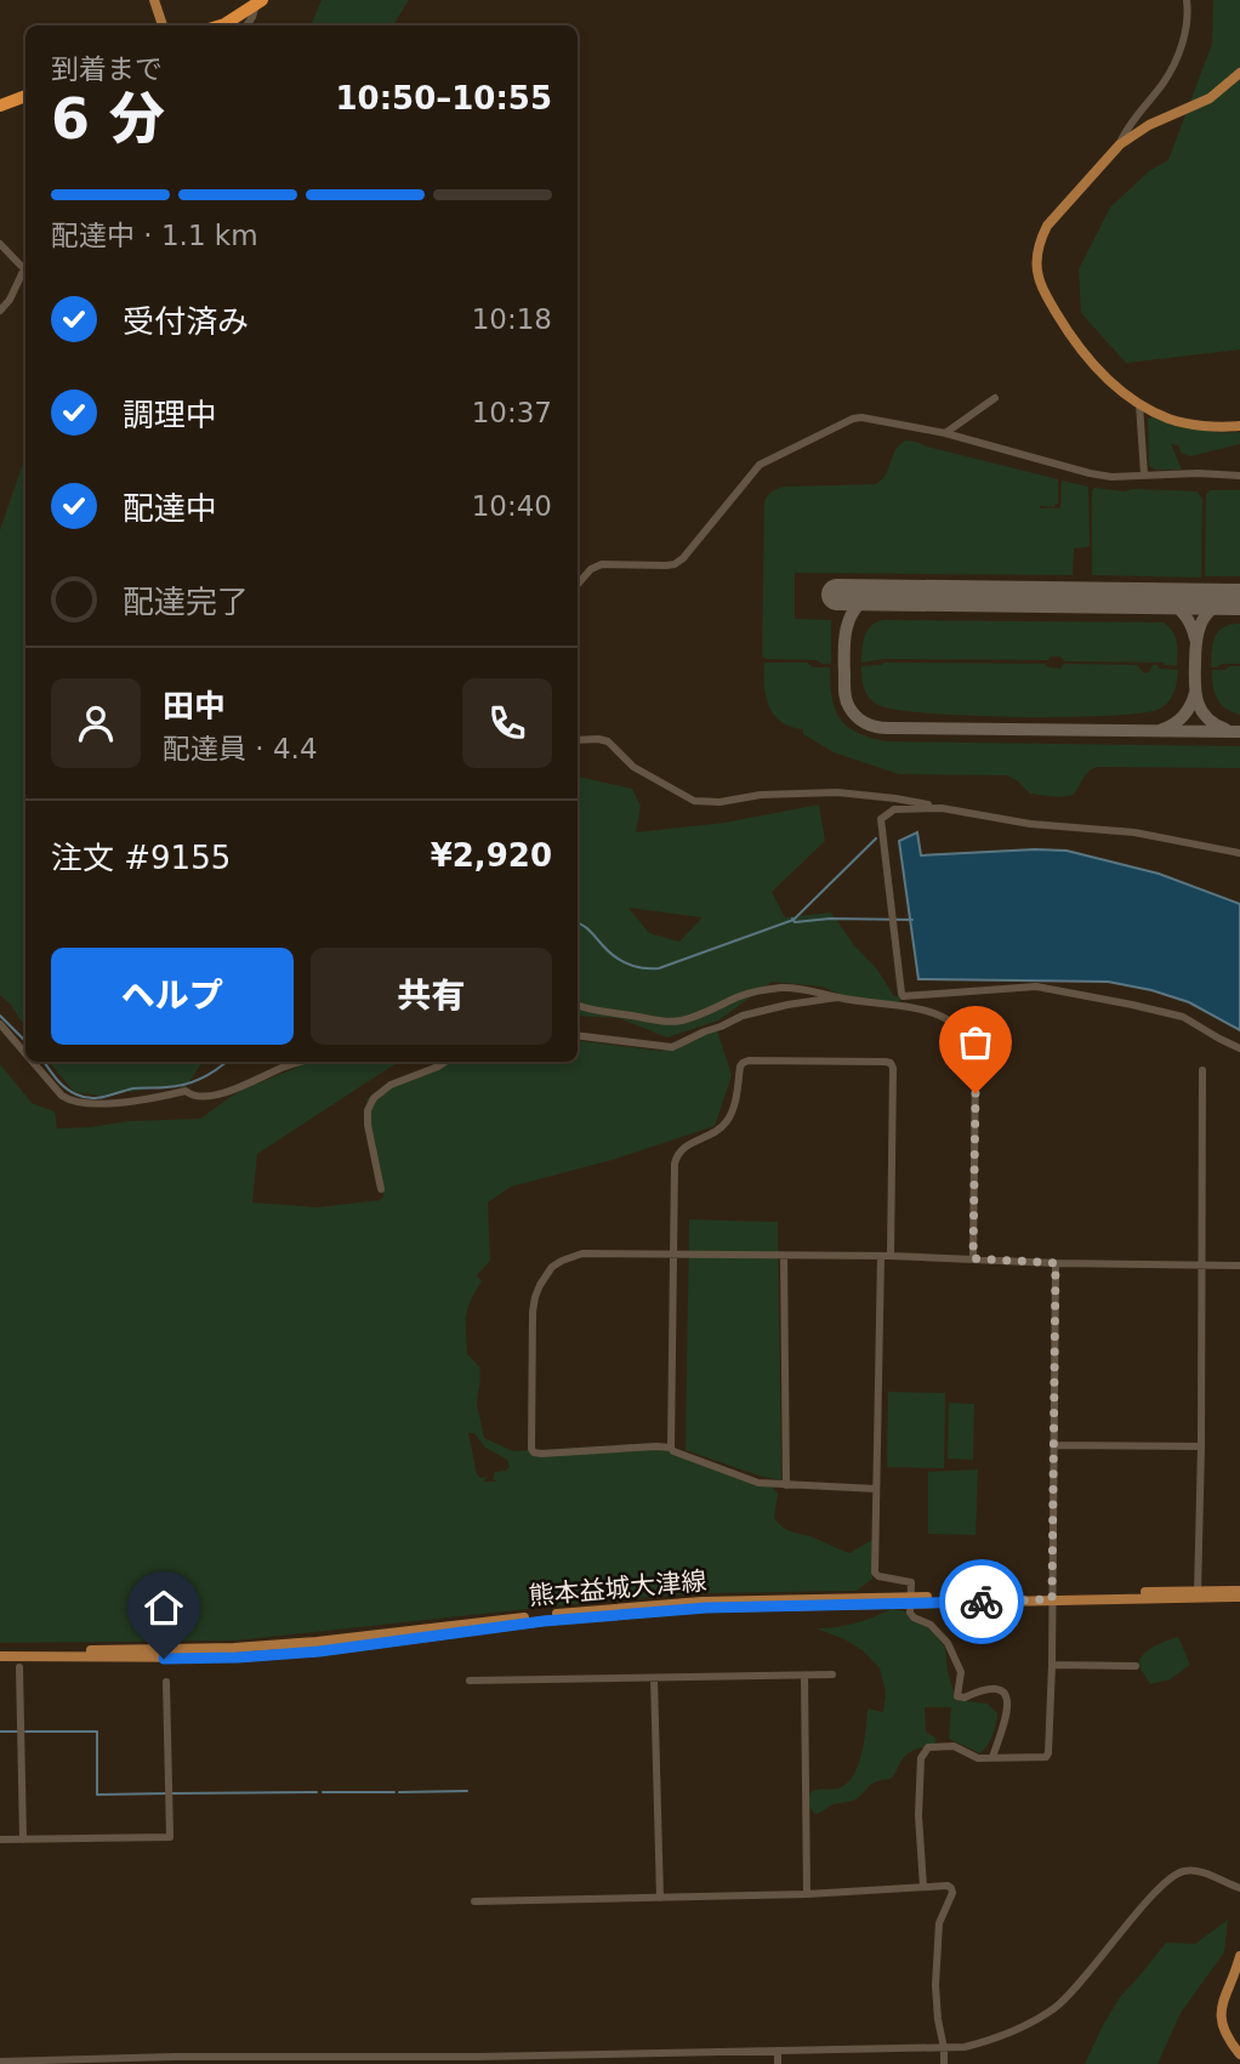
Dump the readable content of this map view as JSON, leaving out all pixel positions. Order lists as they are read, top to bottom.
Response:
{
  "streets": {
    "main road": ["熊本益城大津線"]
  },
  "page": {
    "heading": ["6 分", "到着まで", "10:50–10:55"],
    "panel": [
      "田中",
      "配達員 · 4.4",
      "注文 #9155",
      "¥2,920"
    ],
    "bar": "配達中 · 1.1 km",
    "list": [
      ["受付済み", "10:18"],
      ["調理中", "10:37"],
      ["配達中", "10:40"],
      "配達完了"
    ],
    "buttons": ["ヘルプ", "共有"]
  }
}
